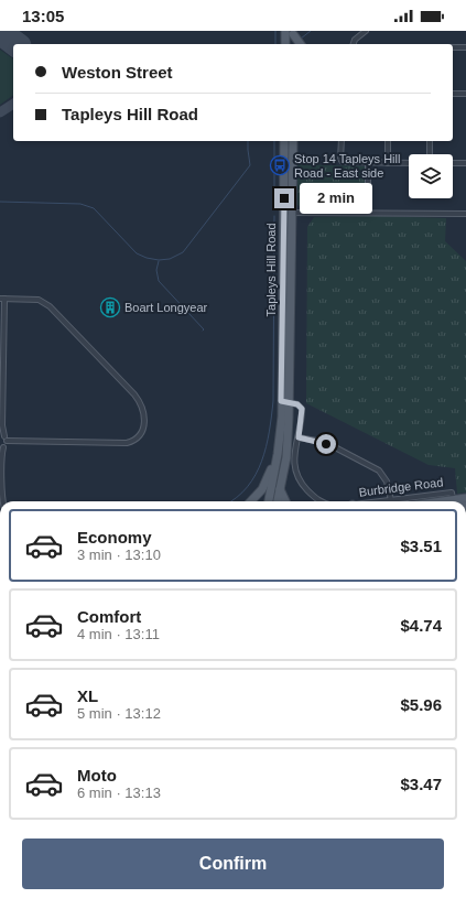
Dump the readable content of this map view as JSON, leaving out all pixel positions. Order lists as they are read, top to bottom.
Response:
{
  "streets": {
    "main road": ["Tapleys Hill Road", "Burbridge Road"]
  },
  "places": {
    "bus stop": ["Stop 14 Tapleys Hill Road - East side"],
    "building": ["Boart Longyear"]
  },
  "page": {
    "status": "13:05",
    "banner": ["Weston Street", "Tapleys Hill Road"],
    "bubble": "2 min",
    "list": [
      {
        "name": "Economy",
        "note": "3 min · 13:10",
        "value": "$3.51"
      },
      {
        "name": "Comfort",
        "note": "4 min · 13:11",
        "value": "$4.74"
      },
      {
        "name": "XL",
        "note": "5 min · 13:12",
        "value": "$5.96"
      },
      {
        "name": "Moto",
        "note": "6 min · 13:13",
        "value": "$3.47"
      }
    ],
    "buttons": "Confirm"
  }
}
